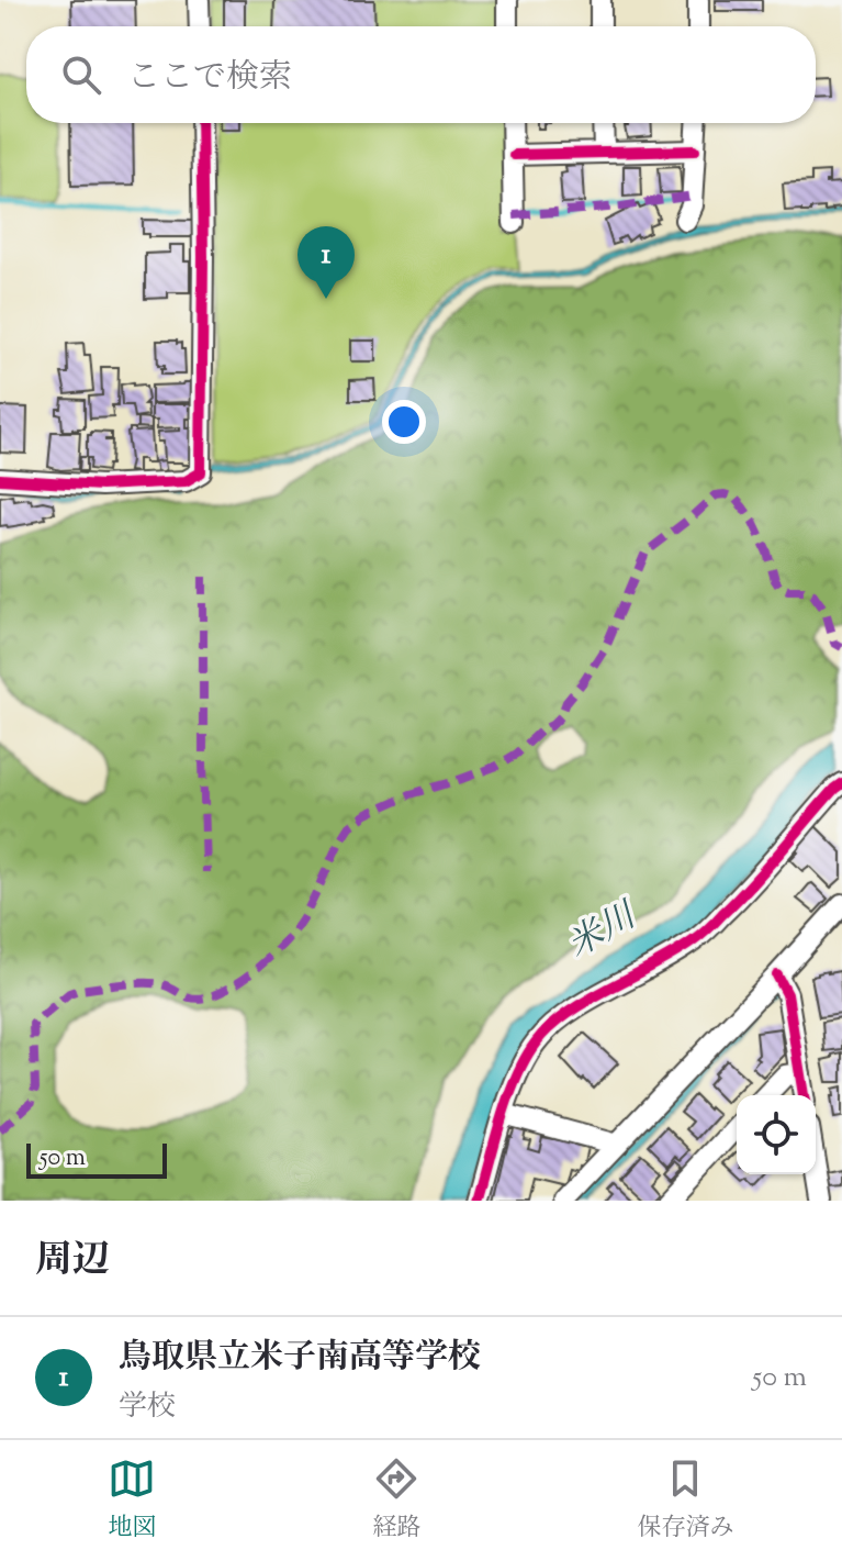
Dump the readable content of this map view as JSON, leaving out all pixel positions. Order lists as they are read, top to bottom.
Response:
{
  "water": ["米川"],
  "scale_bar": "50 m",
  "page": {
    "search": "ここで検索",
    "pins": "1",
    "scale": "50 m",
    "heading": "周辺",
    "list": [
      {
        "mark": "1",
        "name": "鳥取県立米子南高等学校",
        "note": "学校",
        "value": "50 m"
      }
    ],
    "nav": ["地図", "経路", "保存済み"]
  }
}
